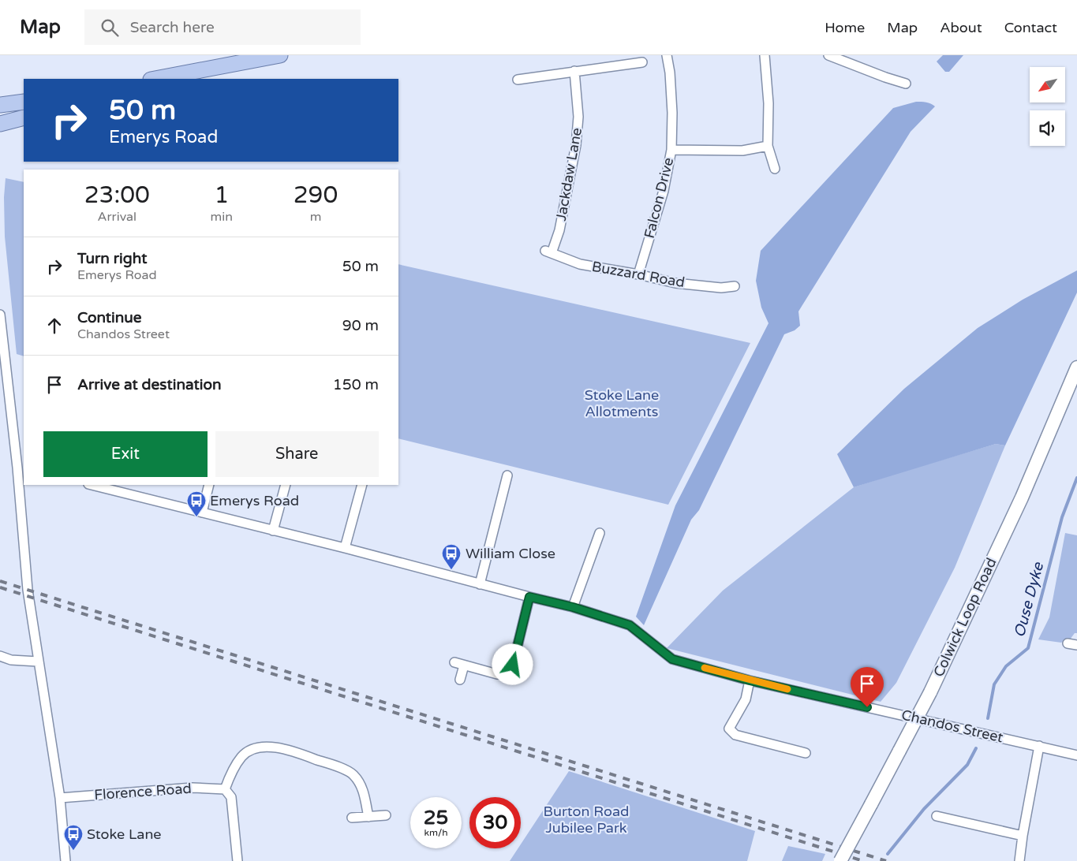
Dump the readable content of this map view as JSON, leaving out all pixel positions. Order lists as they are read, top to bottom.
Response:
{
  "streets": {
    "main road": ["Colwick Loop Road"],
    "street": [
      "Jackdaw Lane",
      "Falcon Drive",
      "Buzzard Road",
      "Chandos Street",
      "Florence Road"
    ]
  },
  "crossings": [
    ["Jackdaw Lane", "Buzzard Road"],
    ["Falcon Drive", "Buzzard Road"]
  ],
  "water": ["Ouse Dyke"],
  "parks": ["Stoke Lane Allotments", "Burton Road Jubilee Park"],
  "places": {
    "bus stop": ["Emerys Road", "William Close", "Stoke Lane"]
  },
  "north": "bottom left",
  "page": {
    "header": "Map",
    "search": "Search here",
    "nav": [
      "Home",
      "Map",
      "About",
      "Contact"
    ],
    "turn": ["50 m", "Emerys Road"],
    "eta": [
      "23:00",
      "Arrival",
      "1",
      "min",
      "290",
      "m"
    ],
    "list": [
      {
        "name": "Turn right",
        "note": "Emerys Road",
        "value": "50 m"
      },
      {
        "name": "Continue",
        "note": "Chandos Street",
        "value": "90 m"
      },
      {
        "name": "Arrive at destination",
        "value": "150 m"
      }
    ],
    "buttons": ["Exit", "Share"],
    "speed": "25 km/h",
    "limit": "30"
  }
}
